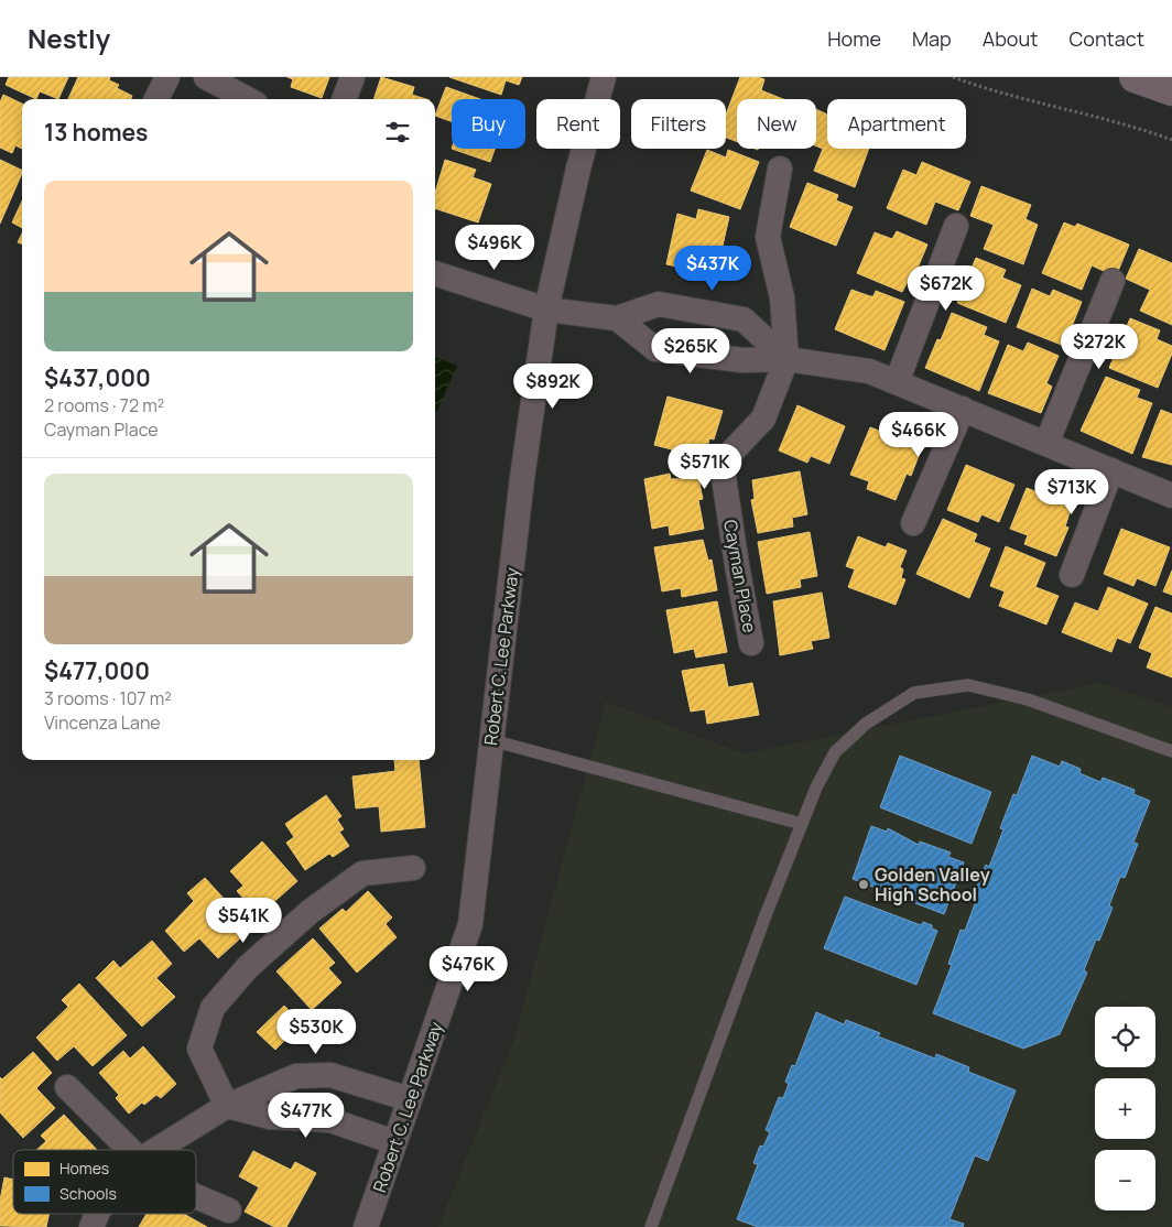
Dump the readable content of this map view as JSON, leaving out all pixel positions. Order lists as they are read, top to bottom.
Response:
{
  "streets": {
    "street": ["Cayman Place", "Robert C. Lee Parkway"]
  },
  "places": ["Golden Valley High School"],
  "legend": ["Homes", "Schools"],
  "page": {
    "header": "Nestly",
    "nav": [
      "Home",
      "Map",
      "About",
      "Contact"
    ],
    "chip": [
      "Buy",
      "Rent",
      "Filters",
      "New",
      "Apartment"
    ],
    "heading": "13 homes",
    "list": [
      {
        "name": "$437,000",
        "note": "2 rooms · 72 m² · Cayman Place"
      },
      {
        "name": "$477,000",
        "note": "3 rooms · 107 m² · Vincenza Lane"
      }
    ],
    "price": [
      "$496K",
      "$437K",
      "$672K",
      "$272K",
      "$265K",
      "$892K",
      "$466K",
      "$571K",
      "$713K",
      "$541K",
      "$476K",
      "$530K",
      "$477K"
    ],
    "map_buttons": ["+", "−"]
  }
}
